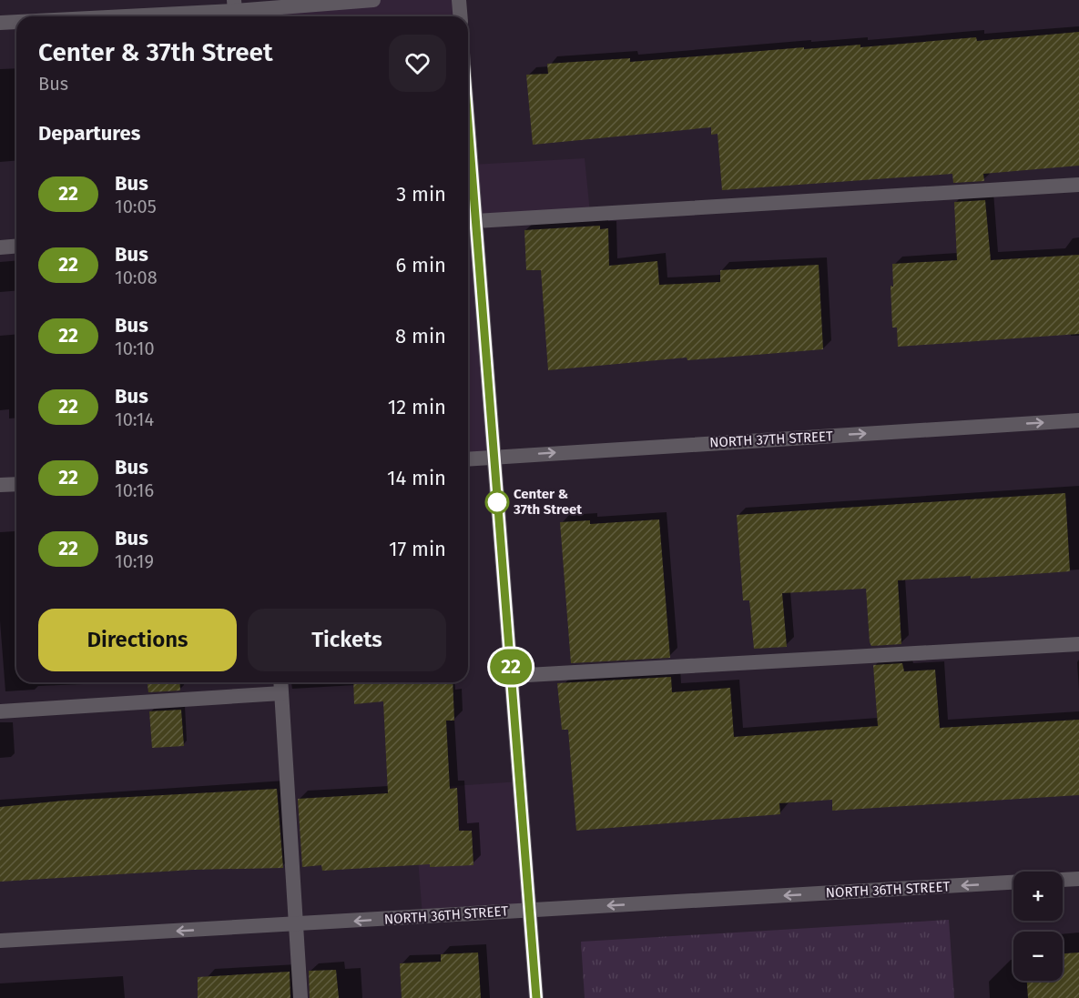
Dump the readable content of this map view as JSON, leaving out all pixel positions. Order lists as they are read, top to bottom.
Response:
{
  "streets": {
    "street": ["NORTH 37TH STREET", "NORTH 36TH STREET"]
  },
  "one_way": ["NORTH 37TH STREET", "NORTH 36TH STREET"],
  "places": ["Center & 37th Street"],
  "lines": ["bus line 22"],
  "page": {
    "on_map": "22",
    "heading": [
      ["Center & 37th Street", "Bus"],
      "Departures"
    ],
    "list": [
      {
        "mark": "22",
        "name": "Bus",
        "note": "10:05",
        "value": "3 min"
      },
      {
        "mark": "22",
        "name": "Bus",
        "note": "10:08",
        "value": "6 min"
      },
      {
        "mark": "22",
        "name": "Bus",
        "note": "10:10",
        "value": "8 min"
      },
      {
        "mark": "22",
        "name": "Bus",
        "note": "10:14",
        "value": "12 min"
      },
      {
        "mark": "22",
        "name": "Bus",
        "note": "10:16",
        "value": "14 min"
      },
      {
        "mark": "22",
        "name": "Bus",
        "note": "10:19",
        "value": "17 min"
      }
    ],
    "buttons": ["Directions", "Tickets"],
    "map_buttons": ["+", "−"]
  }
}
